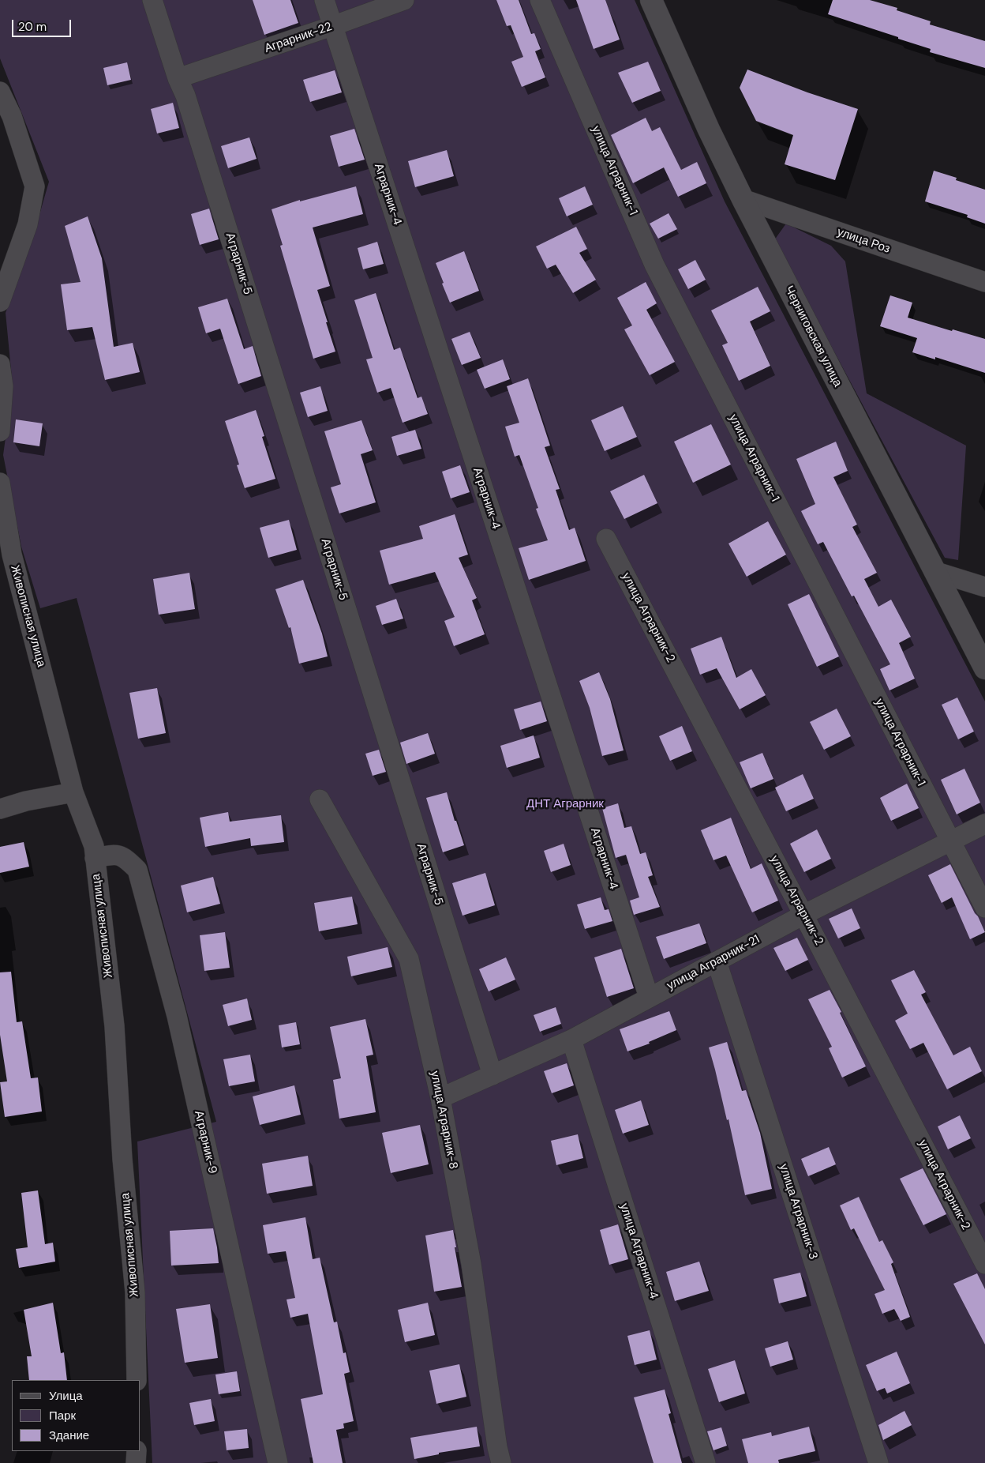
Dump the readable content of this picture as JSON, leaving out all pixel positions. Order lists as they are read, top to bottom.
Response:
{
  "streets": {
    "street": [
      "Аграрник-22",
      "улица Аграрник-1",
      "Аграрник-4",
      "улица Роз",
      "Аграрник-5",
      "Черниговская улица",
      "Живописная улица",
      "улица Аграрник-2",
      "улица Аграрник-21",
      "улица Аграрник-8",
      "Аграрник-9",
      "улица Аграрник-3",
      "улица Аграрник-4"
    ]
  },
  "crossings": [
    ["Аграрник-22", "Аграрник-4"],
    ["Аграрник-22", "Аграрник-5"],
    ["улица Аграрник-1", "улица Аграрник-21"],
    ["Аграрник-4", "улица Аграрник-21"],
    ["улица Роз", "Черниговская улица"],
    ["Аграрник-5", "улица Аграрник-21"],
    ["Живописная улица", "Аграрник-9"],
    ["улица Аграрник-2", "улица Аграрник-21"],
    ["улица Аграрник-21", "улица Аграрник-8"],
    ["улица Аграрник-21", "улица Аграрник-3"],
    ["улица Аграрник-21", "улица Аграрник-4"]
  ],
  "parks": ["ДНТ Аграрник"],
  "legend": ["Улица", "Парк", "Здание"],
  "scale_bar": "20 m"
}
